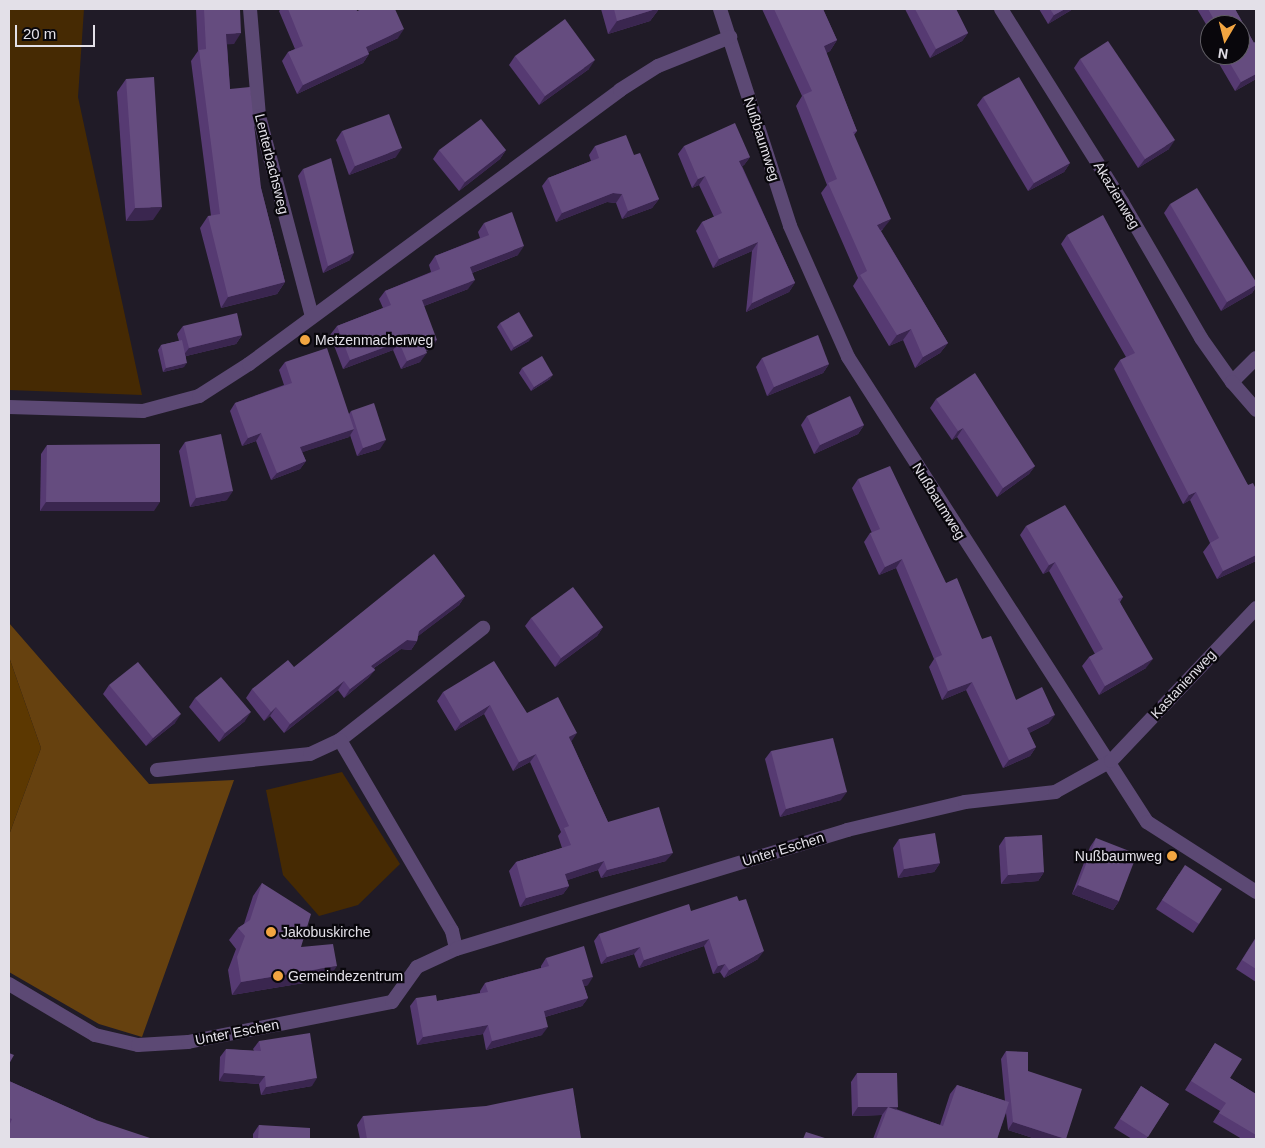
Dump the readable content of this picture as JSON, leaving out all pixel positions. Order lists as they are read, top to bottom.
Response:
{
  "streets": {
    "street": [
      "Nußbaumweg",
      "Lenterbachsweg",
      "Akazienweg",
      "Kastanienweg",
      "Unter Eschen"
    ]
  },
  "crossings": [
    ["Nußbaumweg", "Kastanienweg"],
    ["Nußbaumweg", "Unter Eschen"],
    ["Kastanienweg", "Unter Eschen"]
  ],
  "places": [
    "Metzenmacherweg",
    "Nußbaumweg",
    "Jakobuskirche",
    "Gemeindezentrum"
  ],
  "scale_bar": "20 m",
  "north": "bottom"
}
